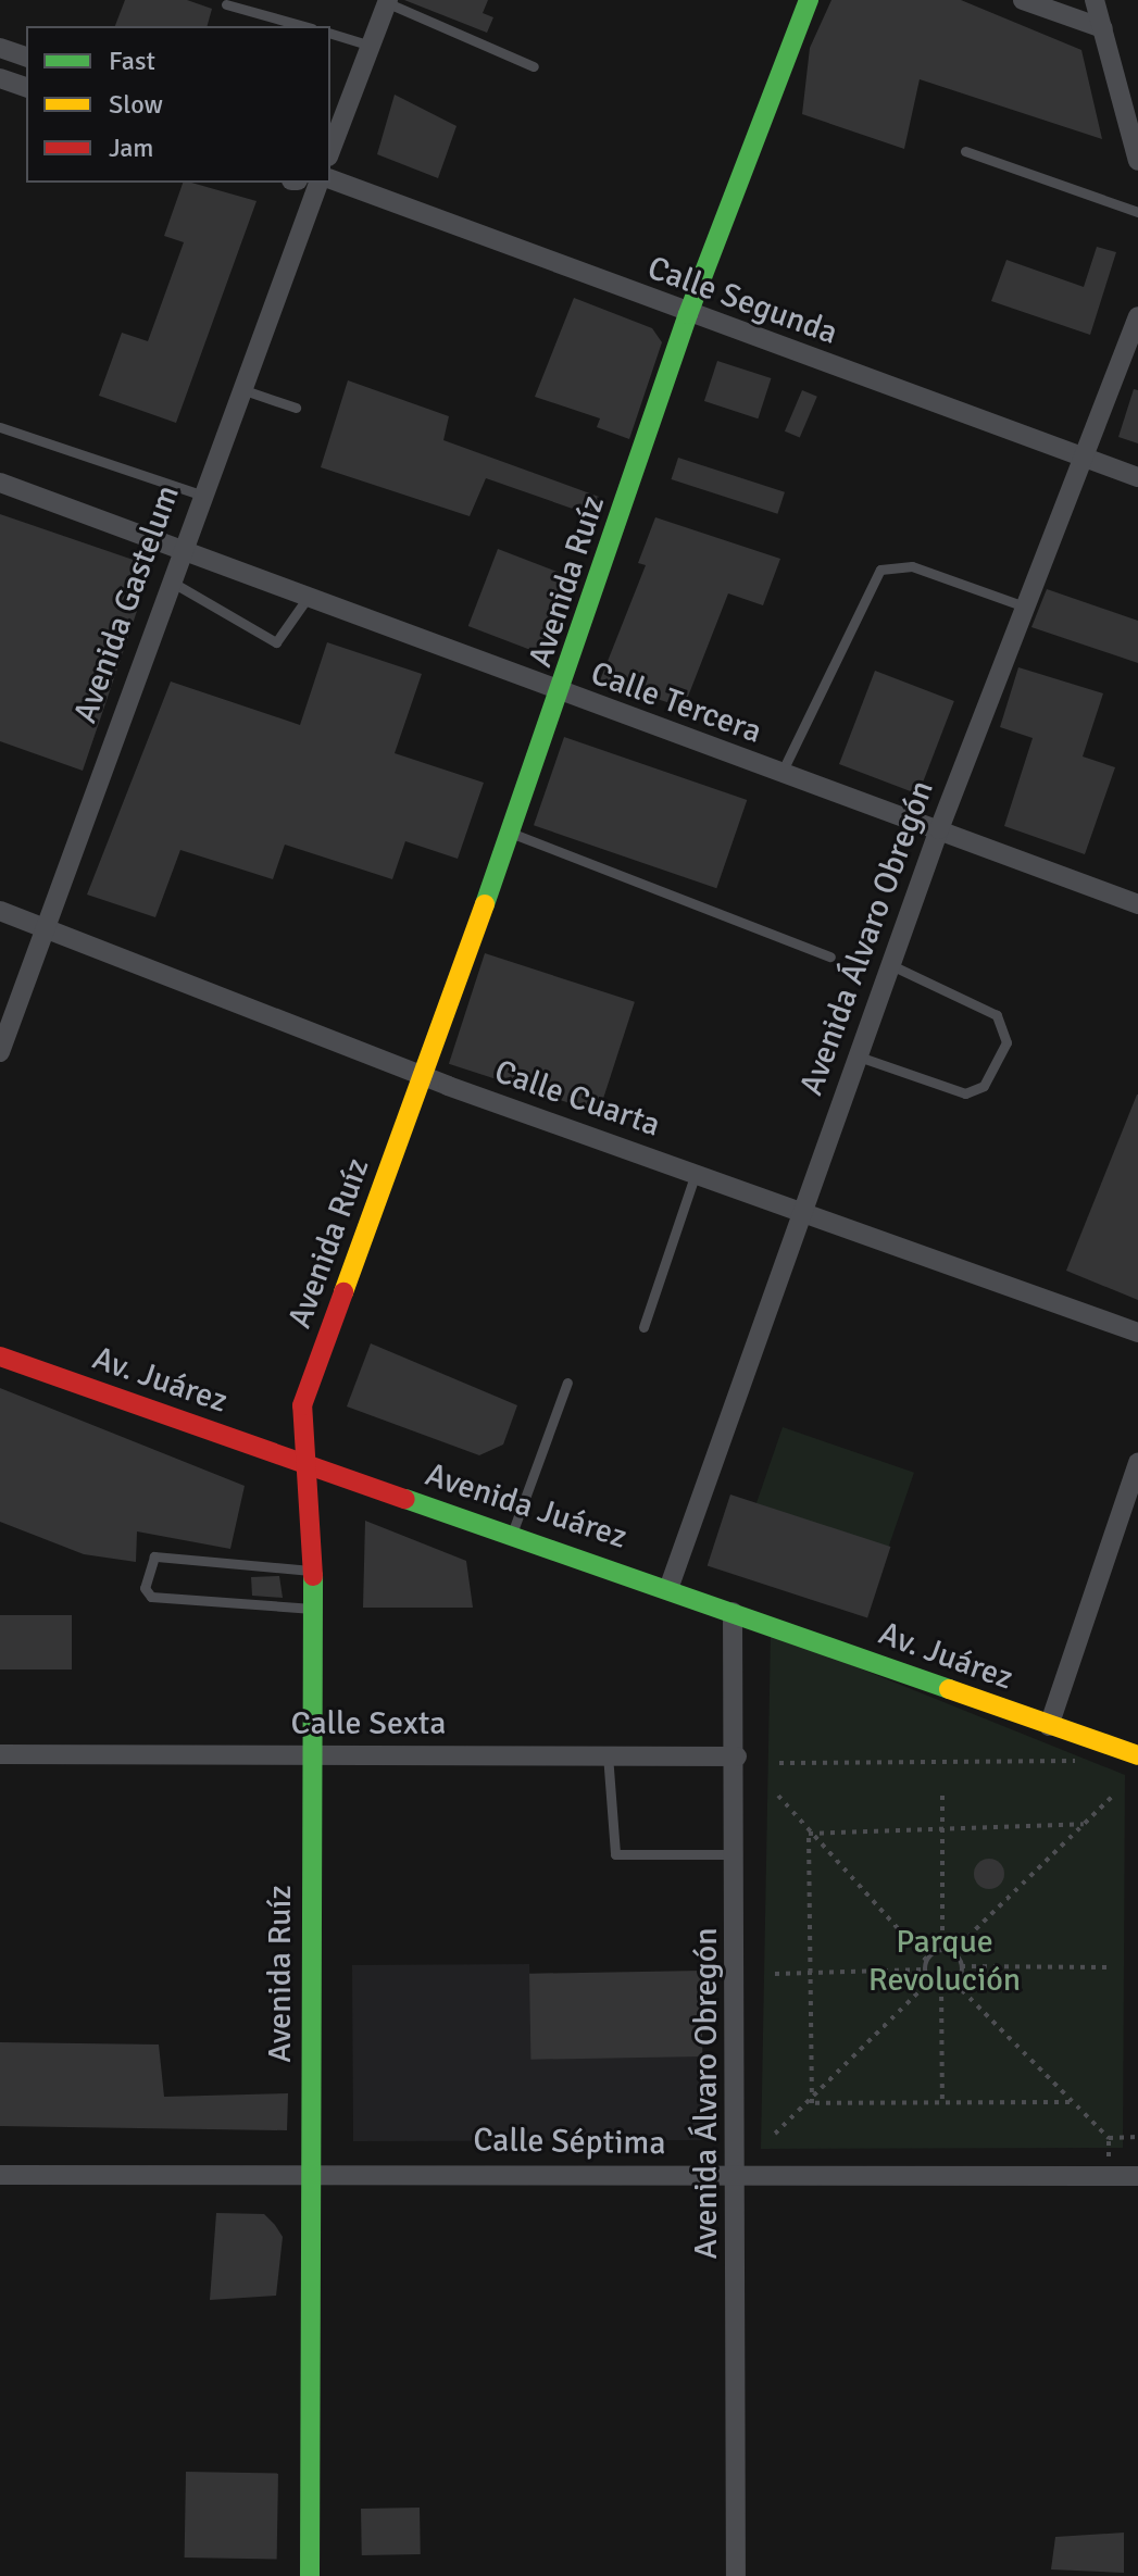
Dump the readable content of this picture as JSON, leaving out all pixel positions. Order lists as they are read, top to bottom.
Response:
{
  "streets": {
    "street": [
      "Calle Segunda",
      "Avenida Ruíz",
      "Avenida Gastelum",
      "Calle Tercera",
      "Avenida Álvaro Obregón",
      "Calle Cuarta",
      "Av. Juárez",
      "Avenida Juárez",
      "Calle Sexta",
      "Calle Séptima"
    ]
  },
  "crossings": [
    ["Calle Segunda", "Avenida Ruíz"],
    ["Calle Segunda", "Avenida Álvaro Obregón"],
    ["Avenida Ruíz", "Calle Tercera"],
    ["Avenida Ruíz", "Calle Cuarta"],
    ["Avenida Ruíz", "Av. Juárez"],
    ["Avenida Ruíz", "Avenida Juárez"],
    ["Avenida Ruíz", "Calle Sexta"],
    ["Avenida Ruíz", "Calle Séptima"],
    ["Avenida Gastelum", "Calle Tercera"],
    ["Avenida Gastelum", "Calle Cuarta"],
    ["Calle Tercera", "Avenida Álvaro Obregón"],
    ["Avenida Álvaro Obregón", "Calle Cuarta"],
    ["Avenida Álvaro Obregón", "Av. Juárez"],
    ["Avenida Álvaro Obregón", "Avenida Juárez"],
    ["Avenida Álvaro Obregón", "Calle Sexta"],
    ["Avenida Álvaro Obregón", "Calle Séptima"],
    ["Av. Juárez", "Avenida Juárez"]
  ],
  "parks": ["Parque Revolución"],
  "legend": ["Fast", "Slow", "Jam"]
}
